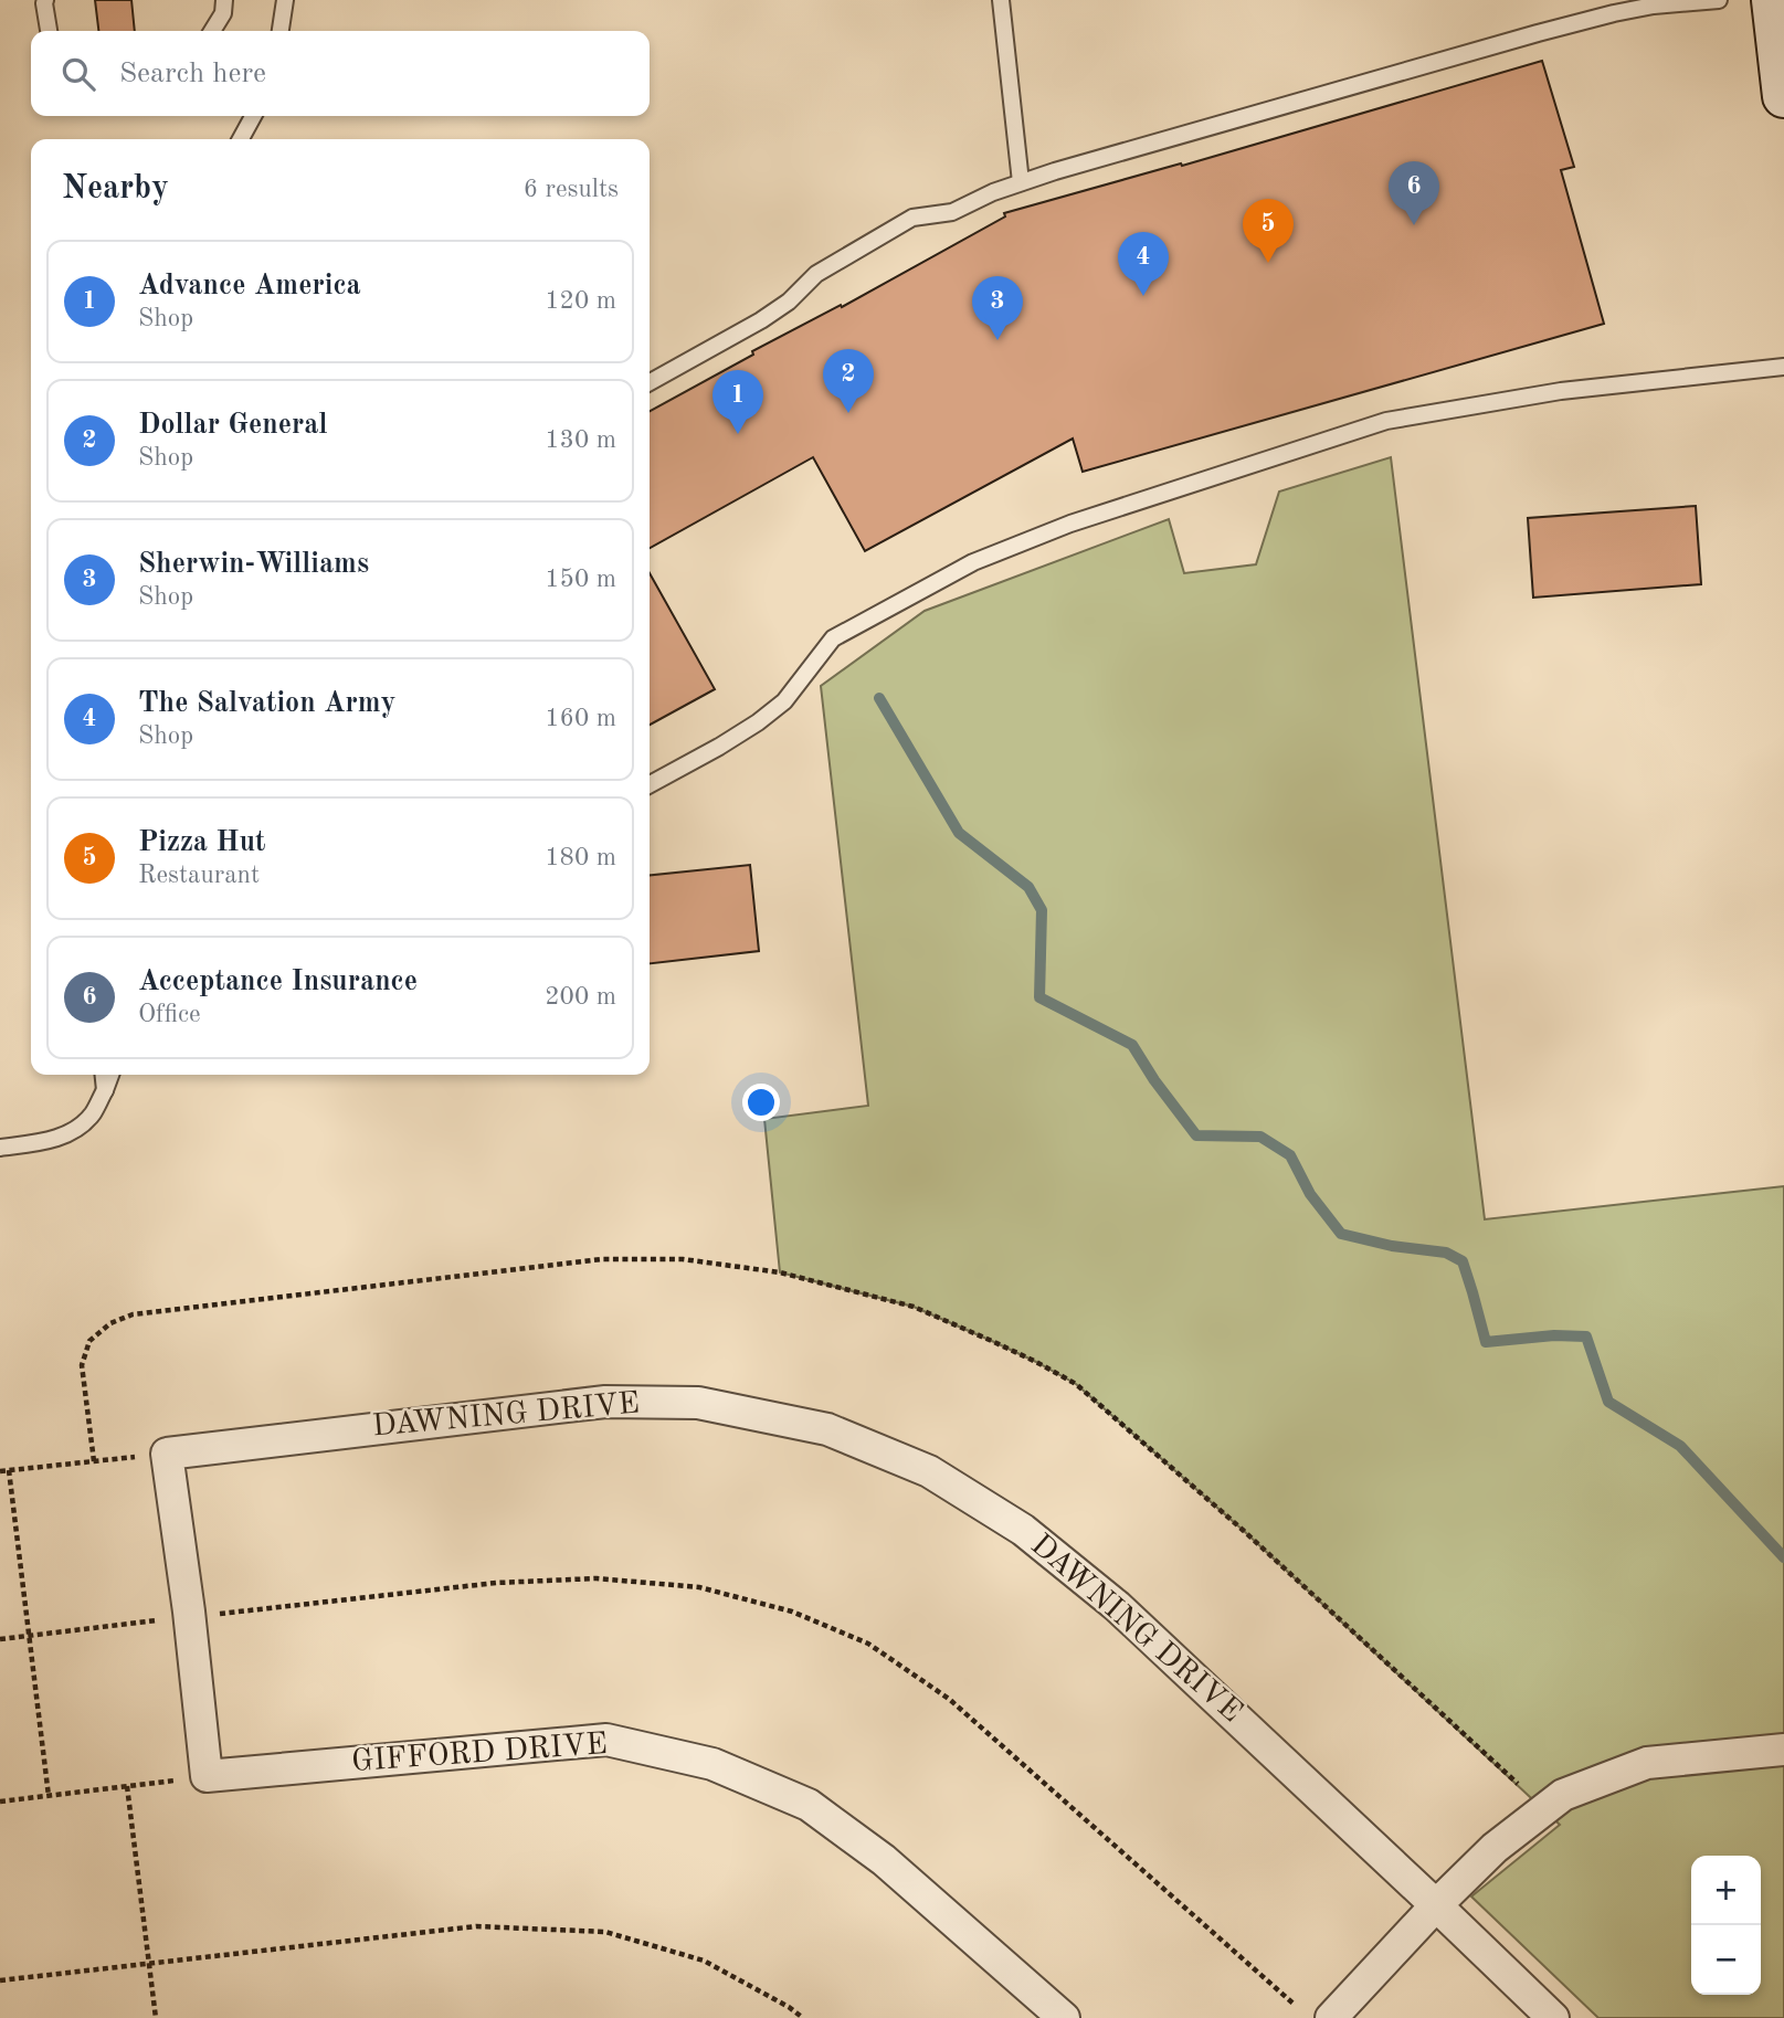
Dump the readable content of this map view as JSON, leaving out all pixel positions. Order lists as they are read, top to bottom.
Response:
{
  "streets": {
    "street": ["DAWNING DRIVE", "GIFFORD DRIVE"]
  },
  "page": {
    "search": "Search here",
    "heading": ["Nearby", "6 results"],
    "pins": [
      "6",
      "5",
      "4",
      "3",
      "2",
      "1"
    ],
    "list": [
      {
        "mark": "1",
        "name": "Advance America",
        "note": "Shop",
        "value": "120 m"
      },
      {
        "mark": "2",
        "name": "Dollar General",
        "note": "Shop",
        "value": "130 m"
      },
      {
        "mark": "3",
        "name": "Sherwin-Williams",
        "note": "Shop",
        "value": "150 m"
      },
      {
        "mark": "4",
        "name": "The Salvation Army",
        "note": "Shop",
        "value": "160 m"
      },
      {
        "mark": "5",
        "name": "Pizza Hut",
        "note": "Restaurant",
        "value": "180 m"
      },
      {
        "mark": "6",
        "name": "Acceptance Insurance",
        "note": "Office",
        "value": "200 m"
      }
    ],
    "map_buttons": ["+", "−"]
  }
}
